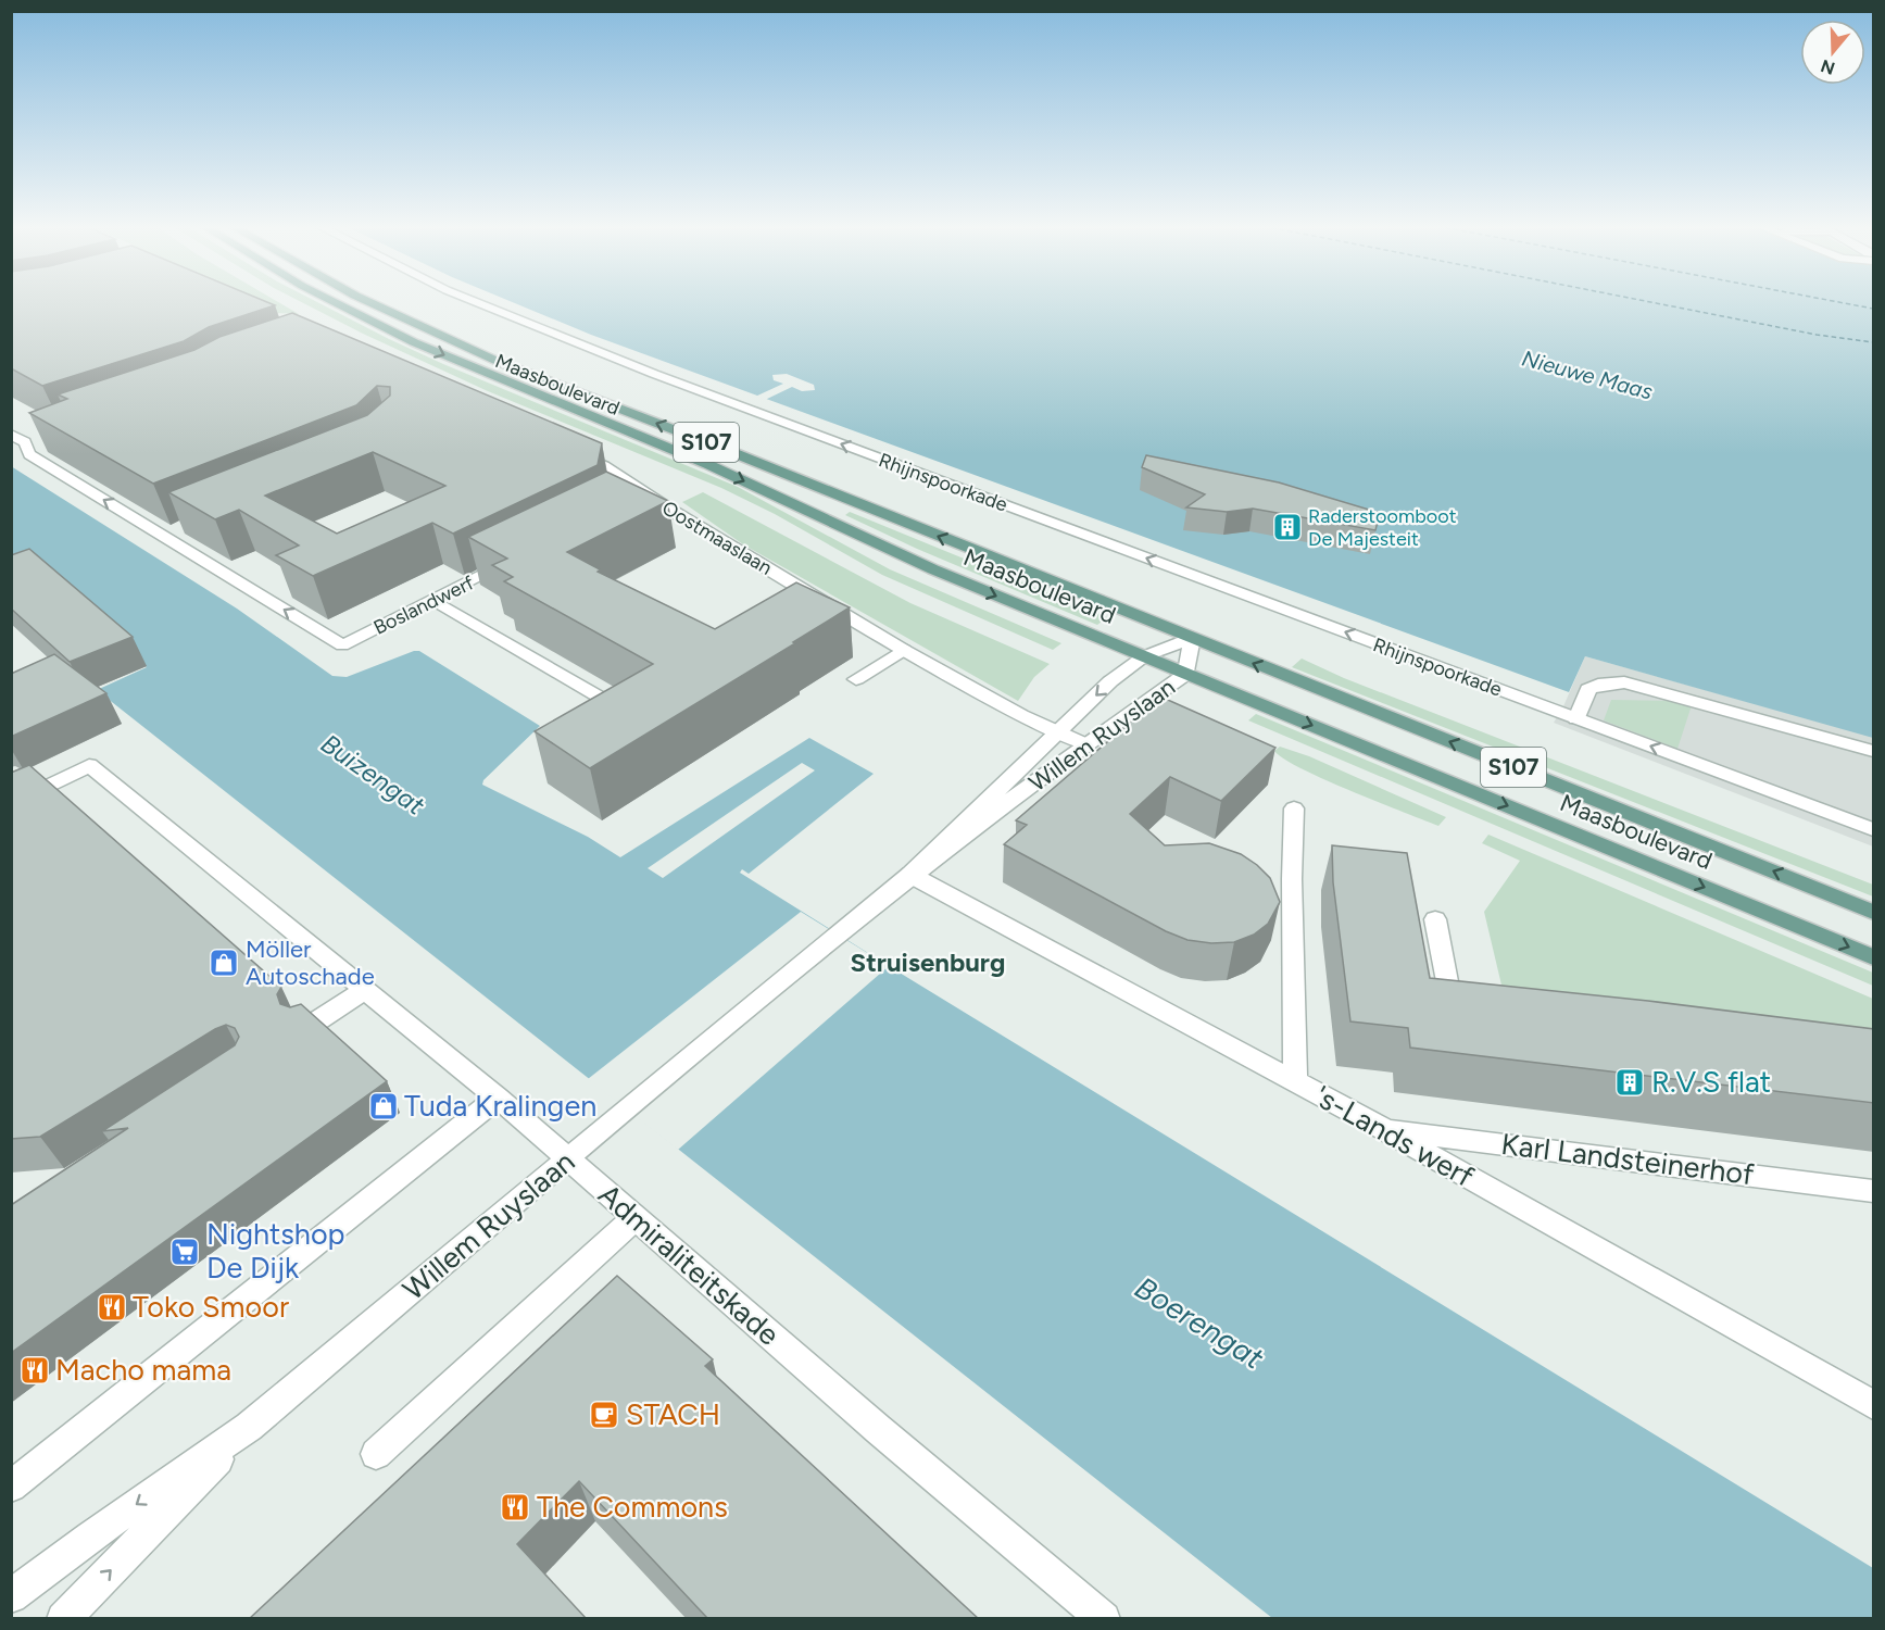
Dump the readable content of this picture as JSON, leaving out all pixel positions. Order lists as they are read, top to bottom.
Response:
{
  "streets": {
    "main road": ["Maasboulevard", "S107"],
    "street": [
      "Rhijnspoorkade",
      "Oostmaaslaan",
      "Boslandwerf",
      "Willem Ruyslaan",
      "'s-Lands werf",
      "Karl Landsteinerhof",
      "Admiraliteitskade"
    ]
  },
  "crossings": [
    ["Maasboulevard", "Willem Ruyslaan"],
    ["Oostmaaslaan", "Willem Ruyslaan"],
    ["Willem Ruyslaan", "'s-Lands werf"],
    ["Willem Ruyslaan", "Admiraliteitskade"],
    ["'s-Lands werf", "Karl Landsteinerhof"]
  ],
  "one_way": ["Rhijnspoorkade", "Boslandwerf"],
  "districts": ["Struisenburg"],
  "water": ["Nieuwe Maas", "Buizengat", "Boerengat"],
  "places": {
    "building": ["Raderstoomboot De Majesteit", "R.V.S flat"],
    "shop": ["Möller Autoschade", "Tuda Kralingen"],
    "supermarket": ["Nightshop De Dijk"],
    "restaurant": ["Toko Smoor", "Macho mama", "The Commons"],
    "cafe": ["STACH"]
  },
  "north": "bottom"
}
